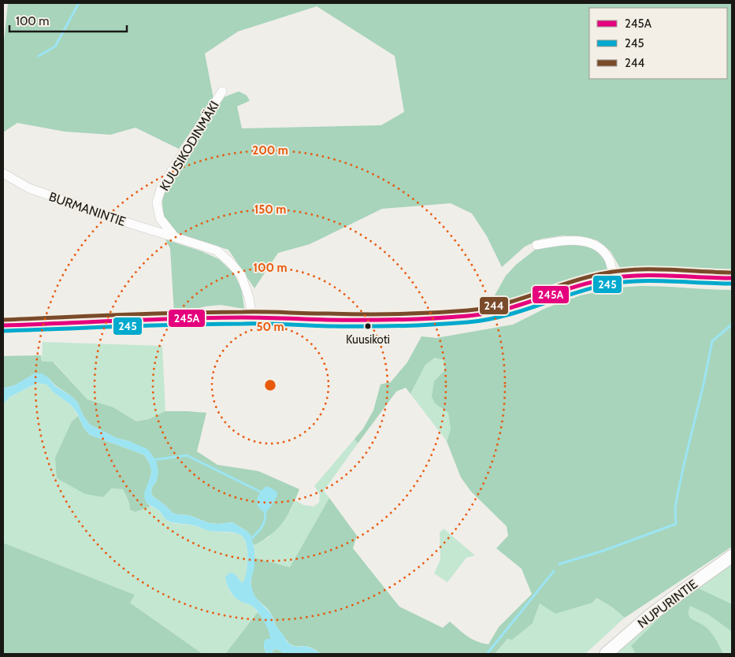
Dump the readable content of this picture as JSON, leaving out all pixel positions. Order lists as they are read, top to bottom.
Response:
{
  "streets": {
    "street": ["KUUSIKODINMÄKI", "BURMANINTIE", "NUPURINTIE"]
  },
  "crossings": [
    ["KUUSIKODINMÄKI", "BURMANINTIE"]
  ],
  "places": ["Kuusikoti"],
  "lines": ["transit line 244", "transit line 245A", "transit line 245"],
  "legend": ["245A", "245", "244"],
  "scale_bar": "100 m",
  "rings": [
    "200 m",
    "150 m",
    "100 m",
    "50 m"
  ]
}
